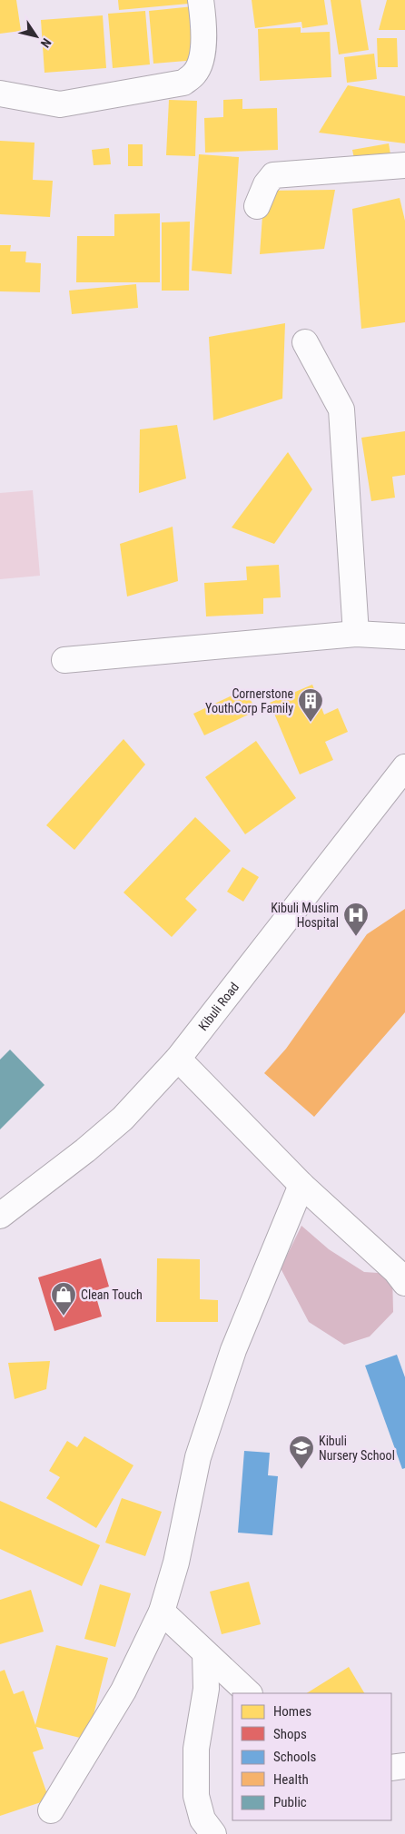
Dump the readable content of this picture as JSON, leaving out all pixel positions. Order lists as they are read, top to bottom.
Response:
{
  "streets": {
    "street": ["Kibuli Road"]
  },
  "places": {
    "building": ["Cornerstone YouthCorp Family"],
    "hospital": ["Kibuli Muslim Hospital"],
    "shop": ["Clean Touch"],
    "school or university": ["Kibuli Nursery School"]
  },
  "legend": [
    "Homes",
    "Shops",
    "Schools",
    "Health",
    "Public"
  ],
  "north": "bottom right"
}
